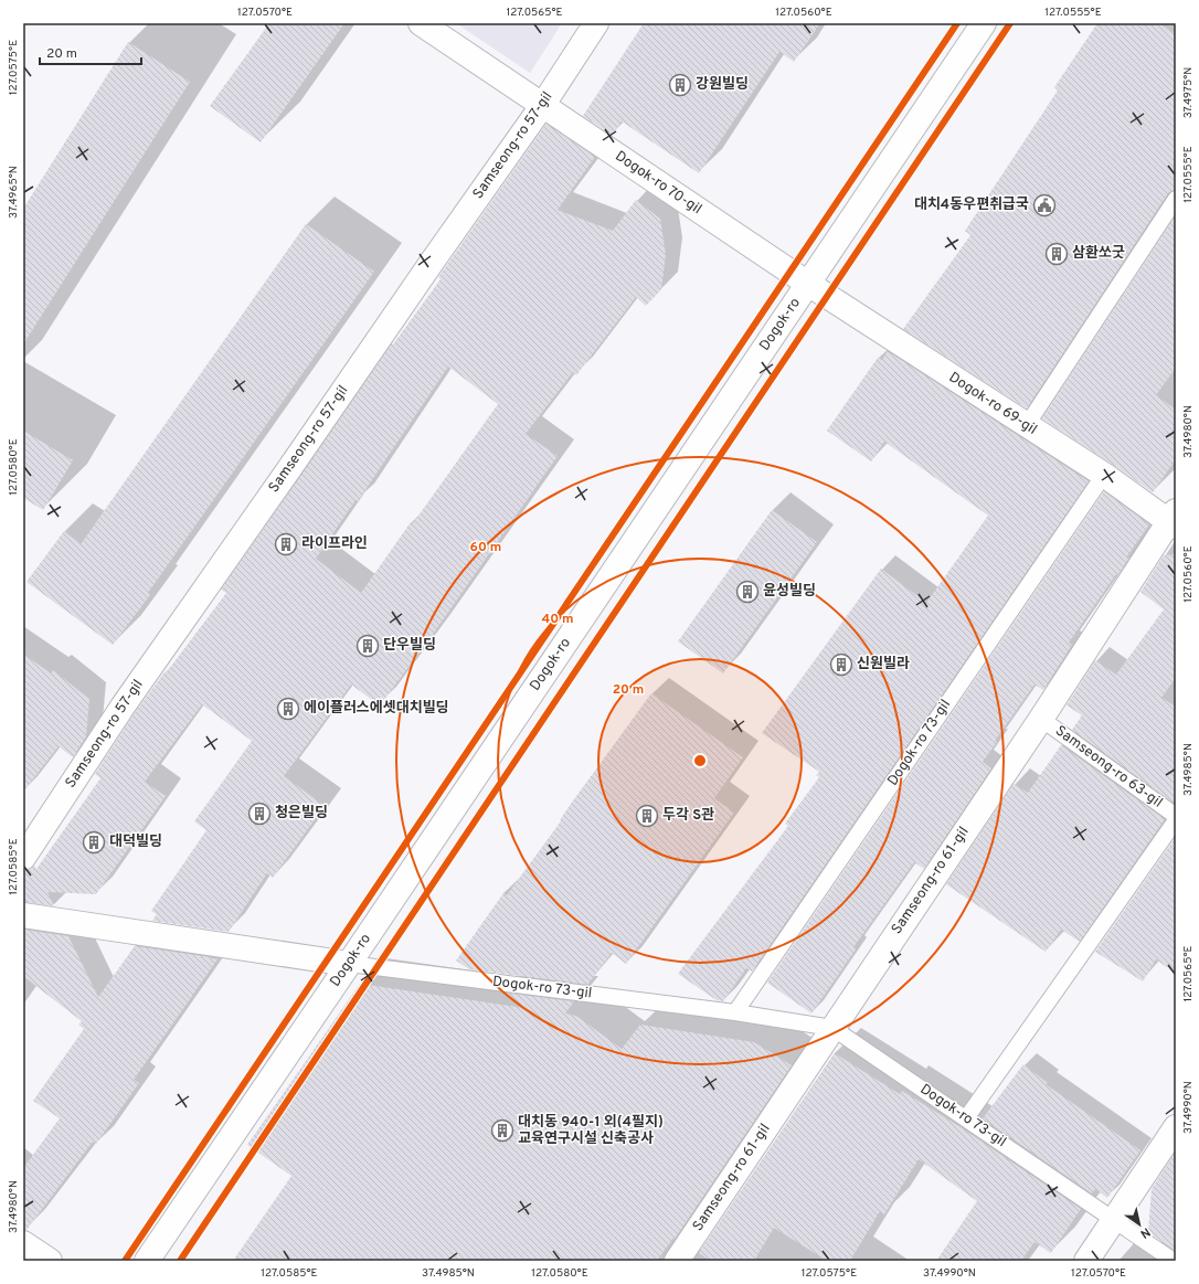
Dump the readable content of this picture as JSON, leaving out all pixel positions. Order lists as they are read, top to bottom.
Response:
{
  "streets": {
    "street": [
      "Samseong-ro 57-gil",
      "Dogok-ro 70-gil",
      "Dogok-ro",
      "Dogok-ro 69-gil",
      "Samseong-ro 61-gil"
    ],
    "lane": ["Dogok-ro 73-gil", "Samseong-ro 63-gil"]
  },
  "crossings": [
    ["Samseong-ro 57-gil", "Dogok-ro 70-gil"],
    ["Dogok-ro 70-gil", "Dogok-ro"],
    ["Dogok-ro 70-gil", "Dogok-ro 69-gil"],
    ["Dogok-ro", "Dogok-ro 69-gil"],
    ["Dogok-ro", "Dogok-ro 73-gil"],
    ["Dogok-ro 69-gil", "Dogok-ro 73-gil"],
    ["Dogok-ro 69-gil", "Samseong-ro 61-gil"],
    ["Dogok-ro 73-gil", "Samseong-ro 61-gil"],
    ["Samseong-ro 63-gil", "Samseong-ro 61-gil"]
  ],
  "places": {
    "building": [
      "강원빌딩",
      "삼환쏘굿",
      "라이프라인",
      "윤성빌딩",
      "단우빌딩",
      "신원빌라",
      "에이플러스에셋대치빌딩",
      "청은빌딩",
      "두각 S관",
      "대덕빌딩",
      "대치동 940-1 외(4필지) 교육연구시설 신축공사"
    ],
    "public building": ["대치4동우편취급국"]
  },
  "scale_bar": "20 m",
  "north": "bottom right",
  "coordinates": [
    "127.0570°E",
    "127.0565°E",
    "127.0560°E",
    "127.0555°E",
    "127.0575°E",
    "37.4975°N",
    "37.4965°N",
    "37.4980°N",
    "127.0580°E",
    "37.4985°N",
    "127.0585°E",
    "37.4990°N"
  ],
  "rings": ["60 m", "40 m", "20 m"]
}
